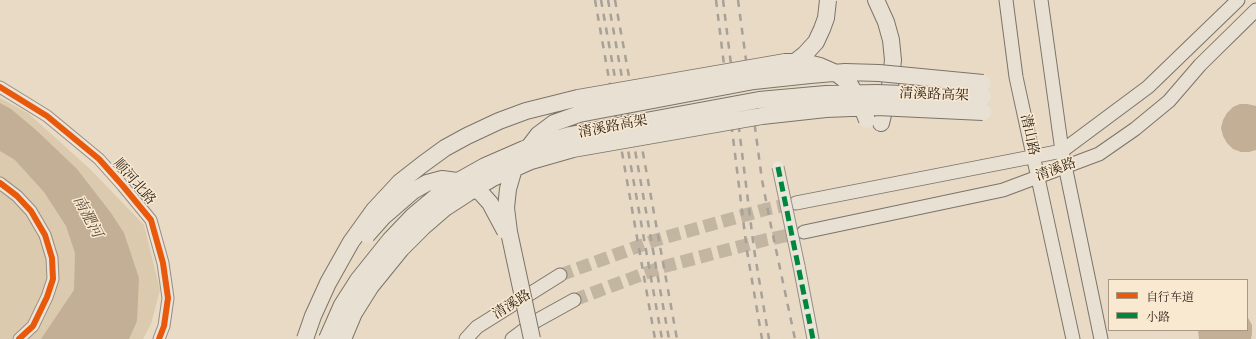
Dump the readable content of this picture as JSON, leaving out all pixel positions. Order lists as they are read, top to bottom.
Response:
{
  "streets": {
    "highway": ["清溪路高架"],
    "main road": ["潜山路", "清溪路"],
    "street": ["顺河北路"]
  },
  "crossings": [
    ["潜山路", "清溪路"]
  ],
  "water": ["南淝河"],
  "legend": ["自行车道", "小路"]
}
